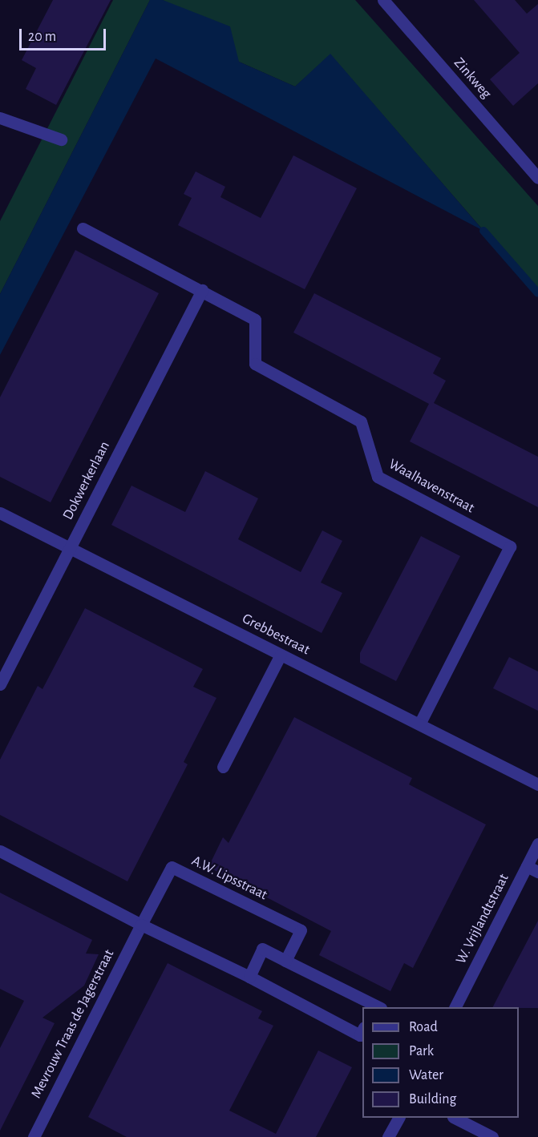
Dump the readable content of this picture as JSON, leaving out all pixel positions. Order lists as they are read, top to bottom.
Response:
{
  "streets": {
    "street": [
      "Zinkweg",
      "Dokwerkerlaan",
      "Waalhavenstraat",
      "Grebbestraat",
      "A.W. Lipsstraat",
      "W. Vrijlandtstraat",
      "Mevrouw Traas de Jagerstraat"
    ]
  },
  "crossings": [
    ["Dokwerkerlaan", "Waalhavenstraat"],
    ["Dokwerkerlaan", "Grebbestraat"],
    ["Waalhavenstraat", "Grebbestraat"],
    ["A.W. Lipsstraat", "Mevrouw Traas de Jagerstraat"]
  ],
  "legend": [
    "Road",
    "Park",
    "Water",
    "Building"
  ],
  "scale_bar": "20 m"
}
